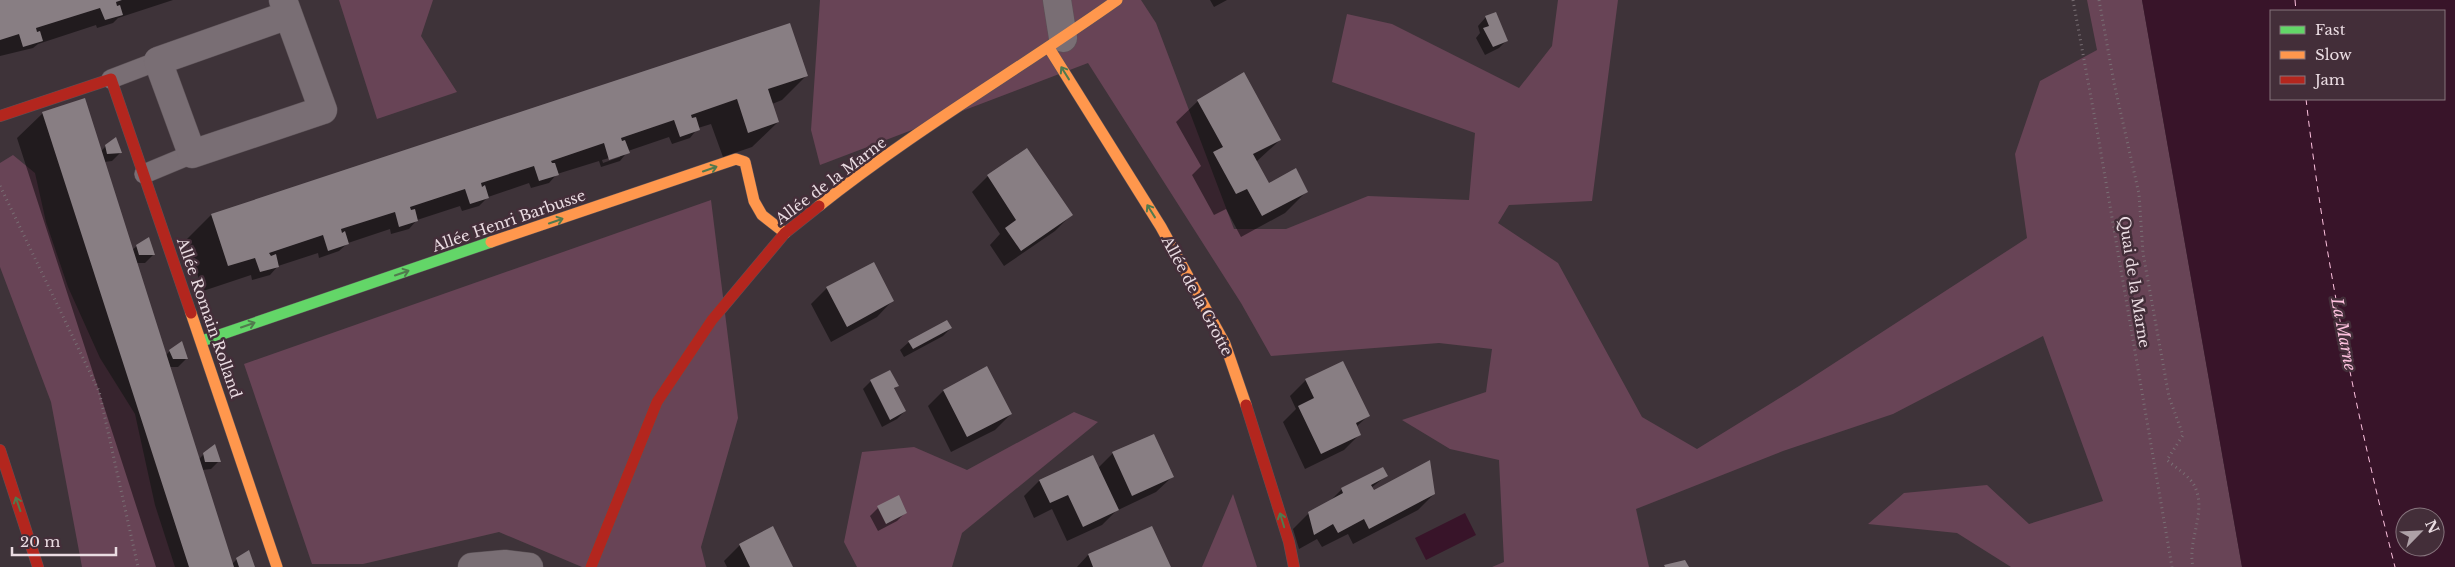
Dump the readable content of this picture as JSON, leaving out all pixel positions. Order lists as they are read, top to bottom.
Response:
{
  "streets": {
    "street": [
      "Allée de la Marne",
      "Allée Henri Barbusse",
      "Allée de la Grotte",
      "Allée Romain Rolland"
    ],
    "path": ["Quai de la Marne"]
  },
  "crossings": [
    ["Allée de la Marne", "Allée Henri Barbusse"],
    ["Allée de la Marne", "Allée de la Grotte"],
    ["Allée Henri Barbusse", "Allée Romain Rolland"]
  ],
  "one_way": ["Allée Henri Barbusse", "Allée de la Grotte"],
  "water": ["La Marne"],
  "legend": ["Fast", "Slow", "Jam"],
  "scale_bar": "20 m",
  "north": "top right"
}
